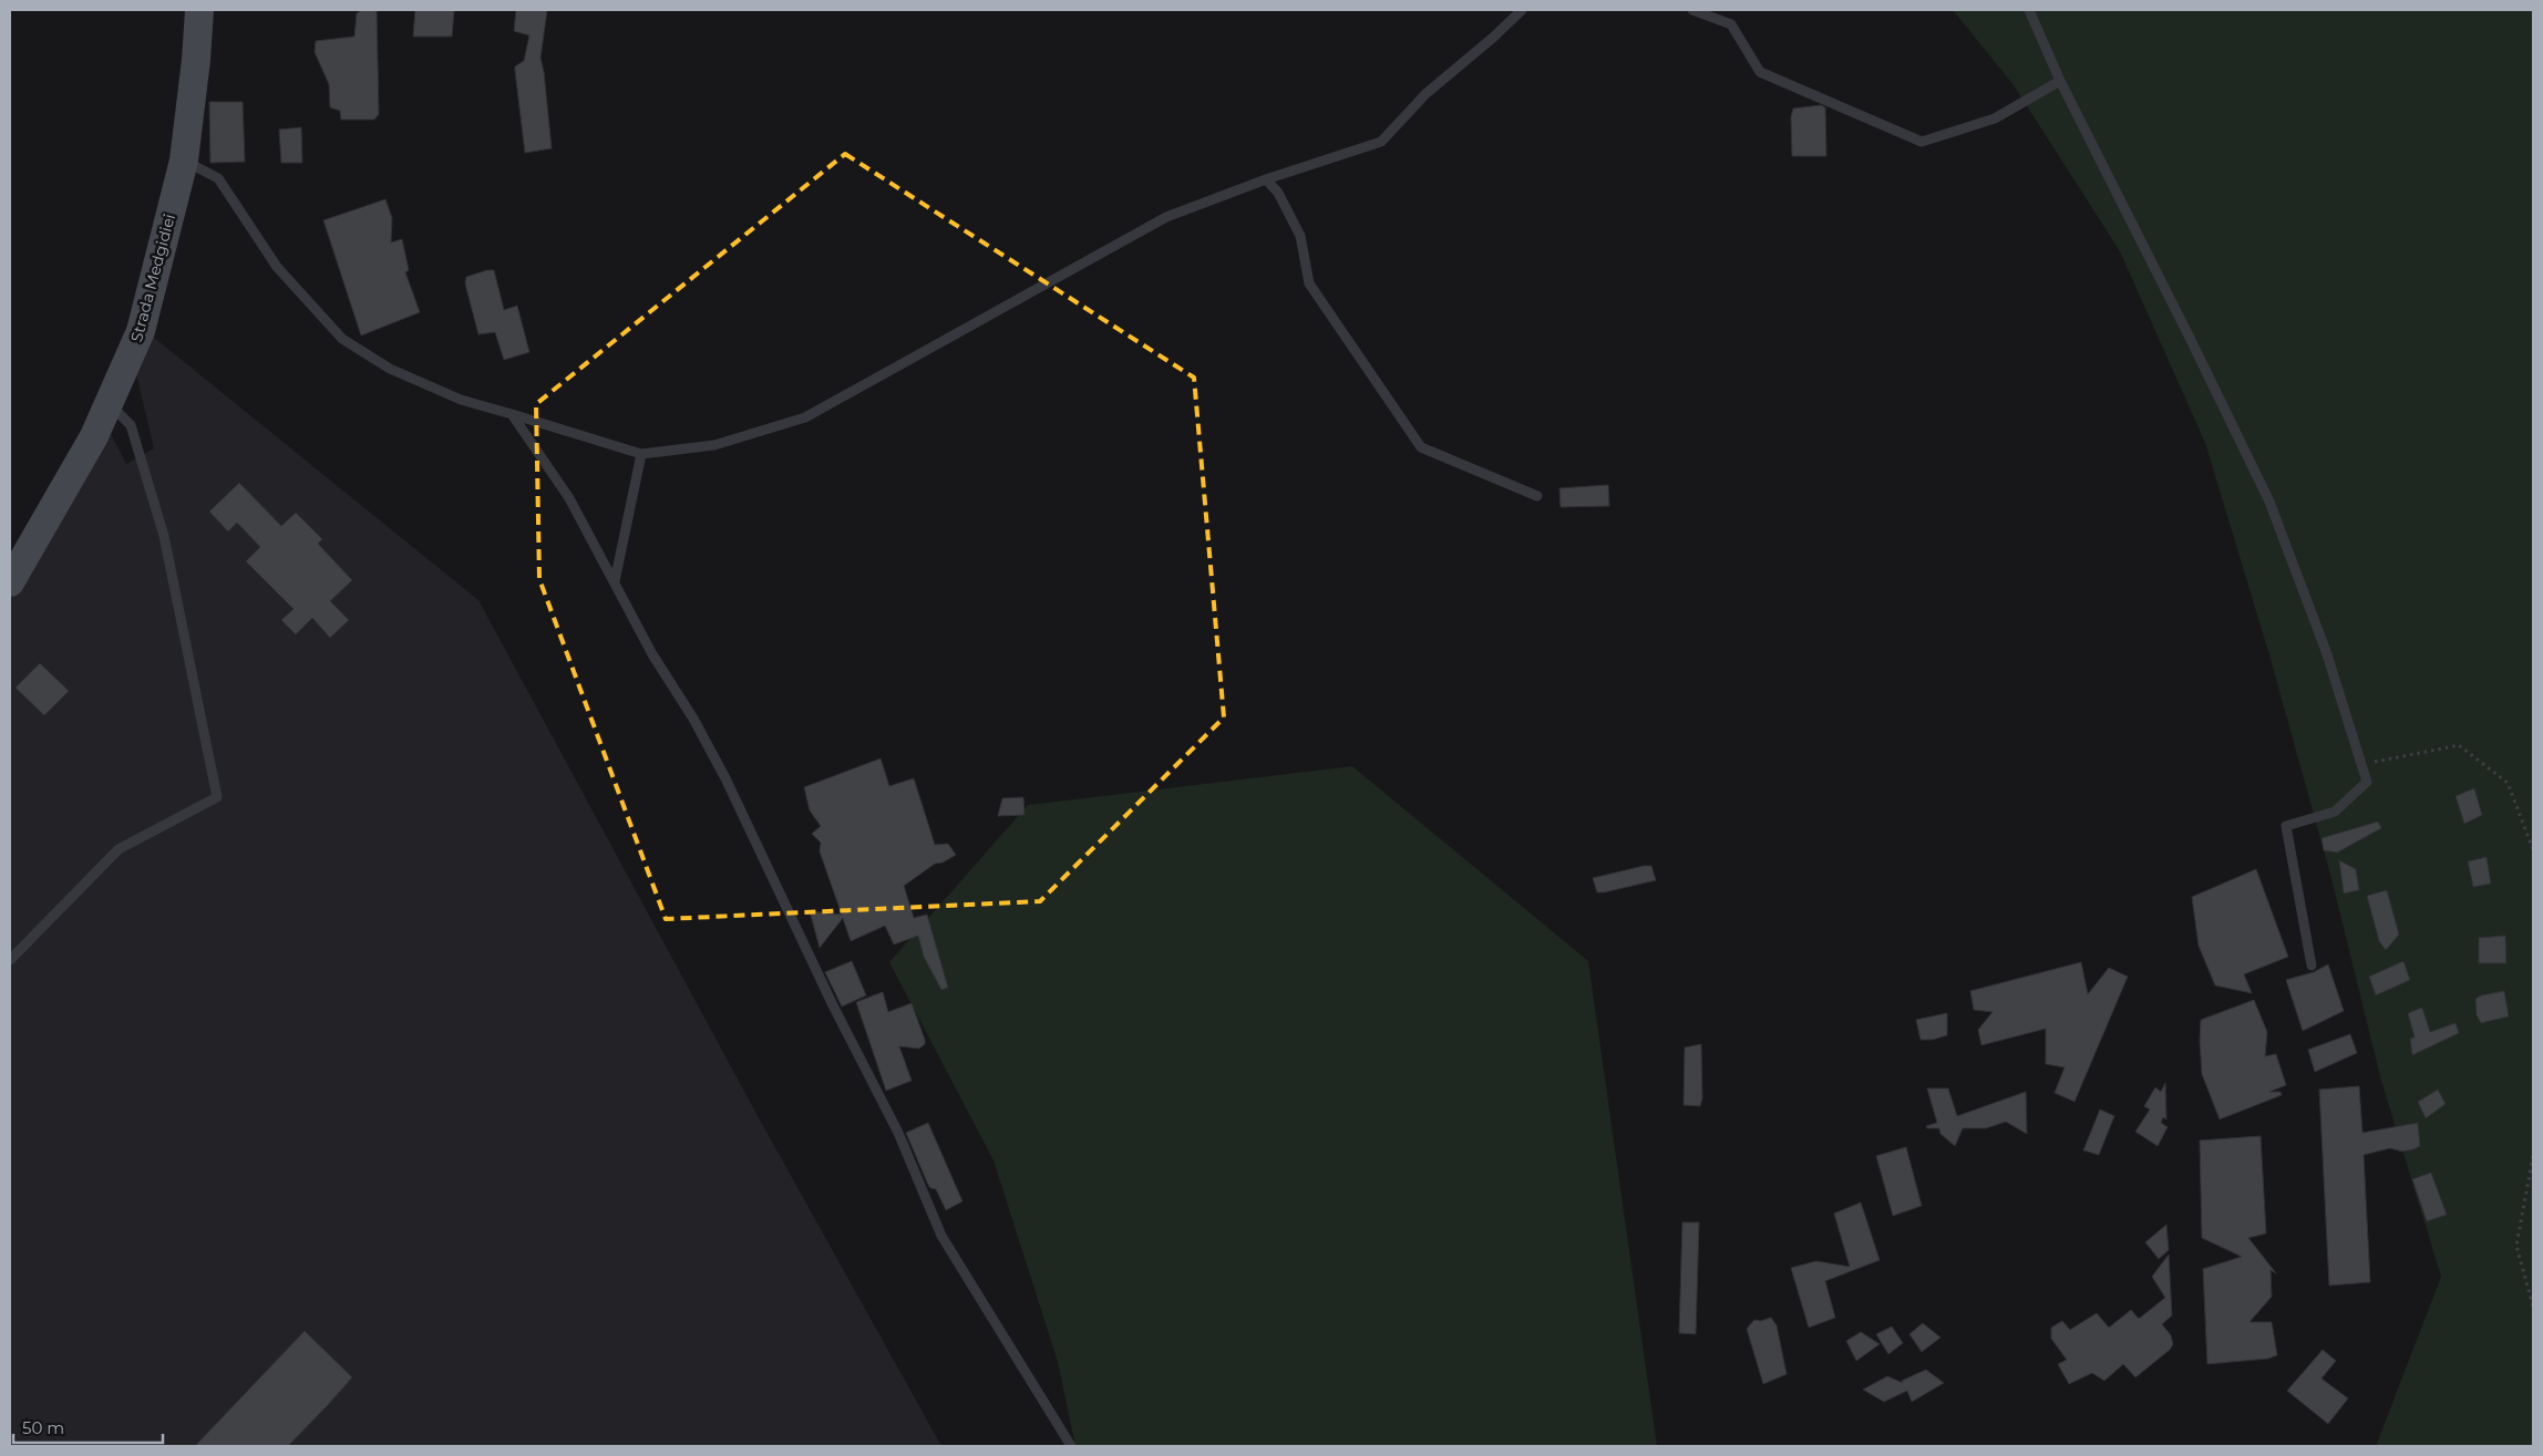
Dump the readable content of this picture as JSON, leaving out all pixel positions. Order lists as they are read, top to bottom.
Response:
{
  "streets": {
    "main road": ["Strada Medgidiei"]
  },
  "scale_bar": "50 m"
}
